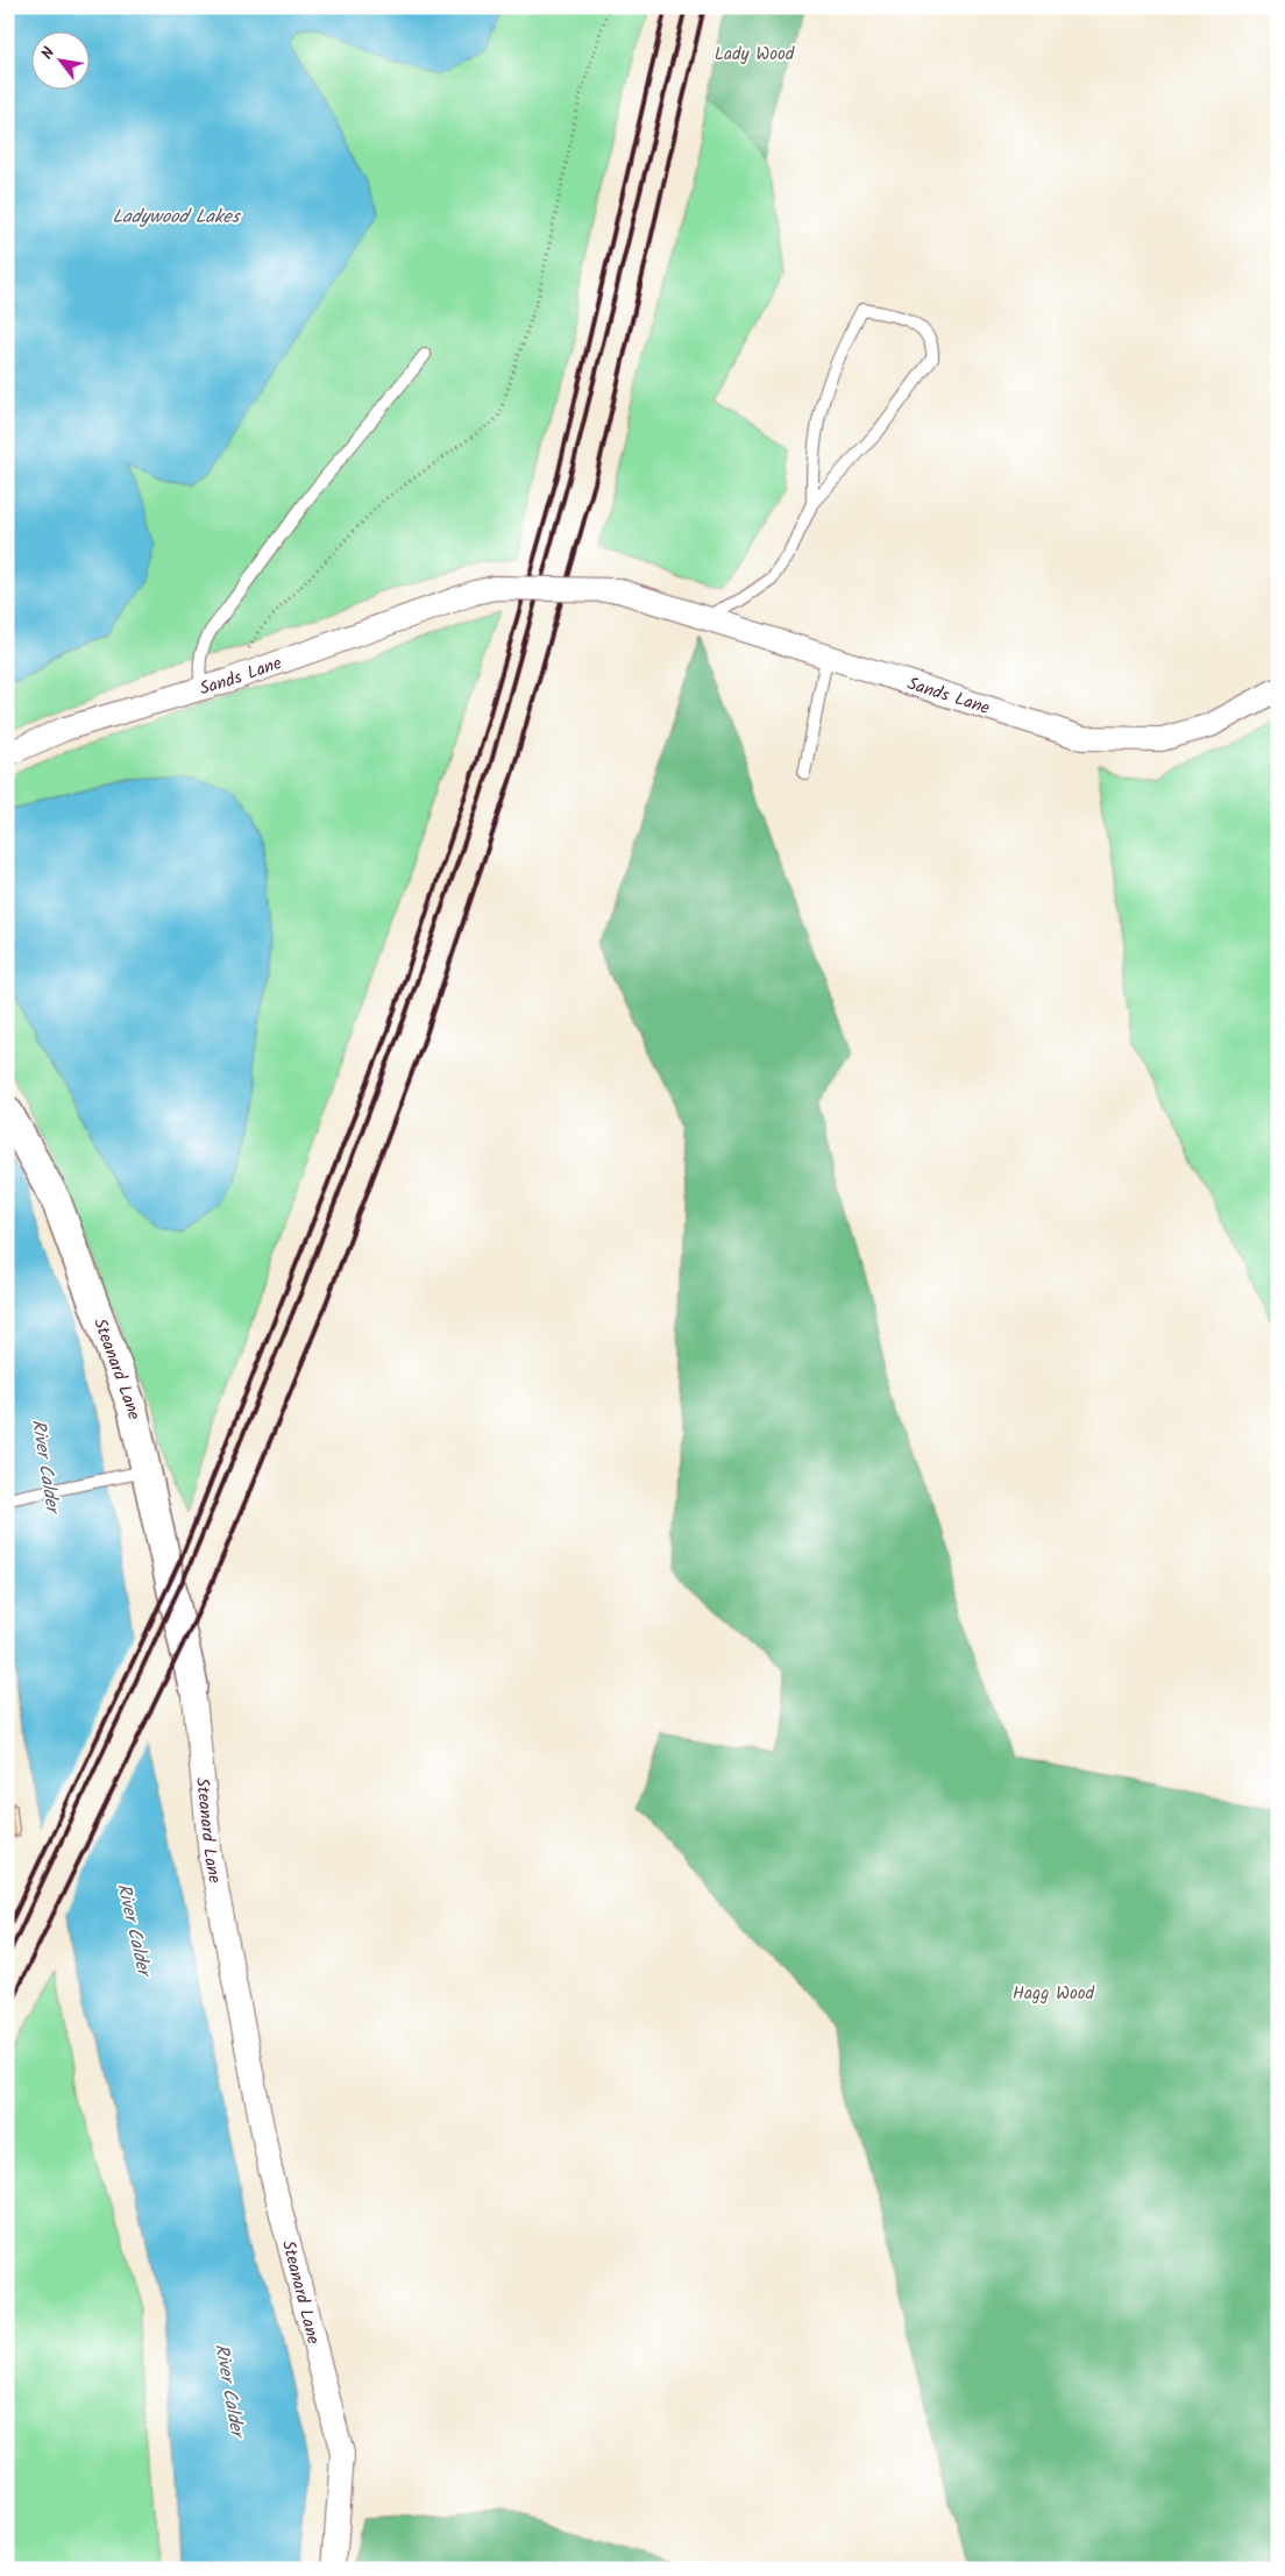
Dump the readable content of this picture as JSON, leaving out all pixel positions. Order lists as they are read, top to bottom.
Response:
{
  "streets": {
    "street": ["Sands Lane", "Steanard Lane"]
  },
  "water": ["Ladywood Lakes", "River Calder"],
  "parks": ["Lady Wood", "Hagg Wood"],
  "north": "top left"
}
